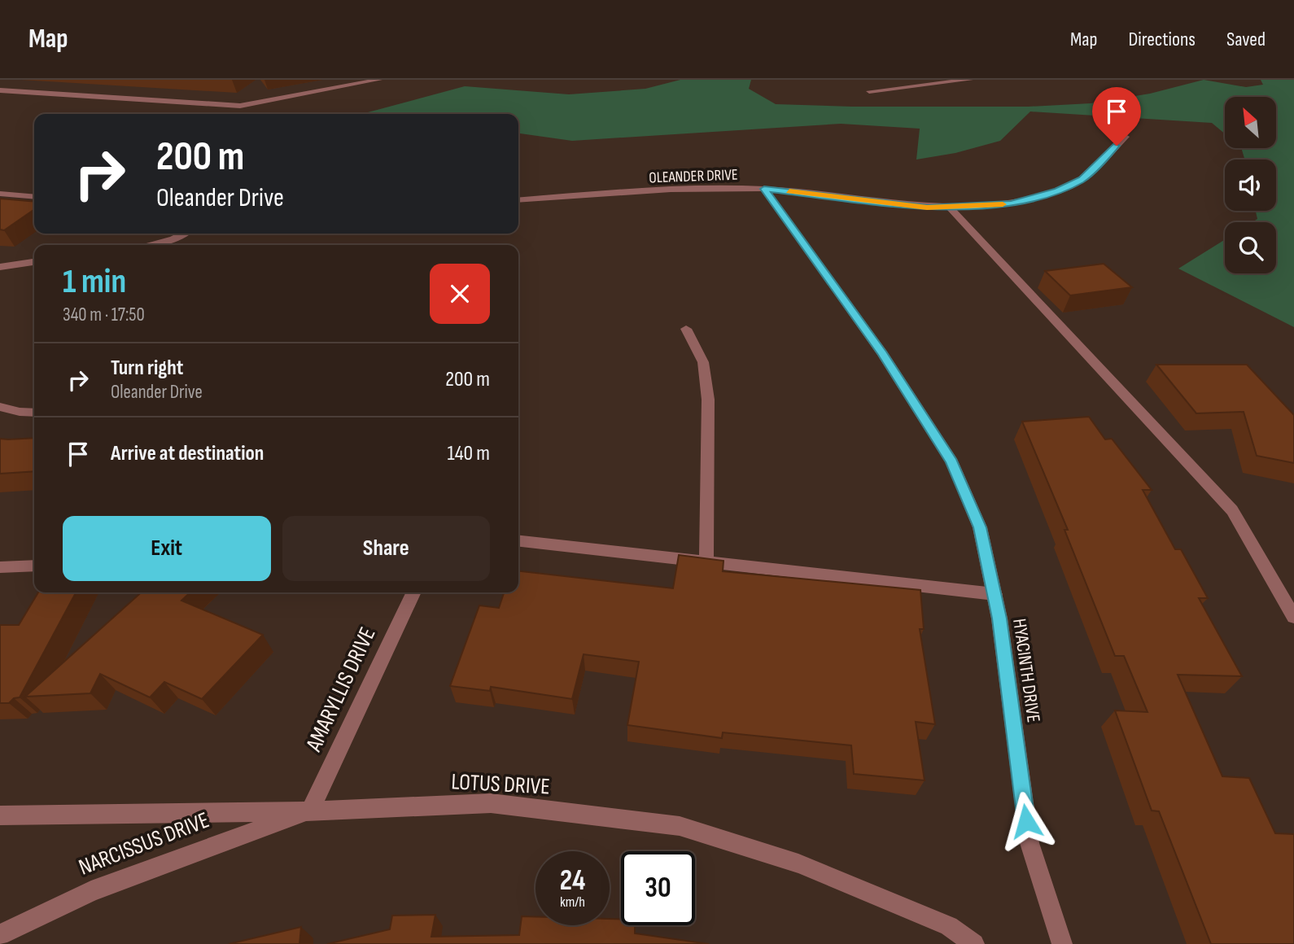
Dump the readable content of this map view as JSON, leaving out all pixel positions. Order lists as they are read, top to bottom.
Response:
{
  "streets": {
    "street": [
      "OLEANDER DRIVE",
      "HYACINTH DRIVE",
      "AMARYLLIS DRIVE",
      "LOTUS DRIVE",
      "NARCISSUS DRIVE"
    ]
  },
  "crossings": [
    ["OLEANDER DRIVE", "HYACINTH DRIVE"],
    ["AMARYLLIS DRIVE", "LOTUS DRIVE"],
    ["AMARYLLIS DRIVE", "NARCISSUS DRIVE"],
    ["LOTUS DRIVE", "NARCISSUS DRIVE"]
  ],
  "north": "top left",
  "page": {
    "header": "Map",
    "nav": ["Map", "Directions", "Saved"],
    "turn": ["200 m", "Oleander Drive"],
    "heading": ["1 min", "340 m · 17:50"],
    "list": [
      {
        "name": "Turn right",
        "note": "Oleander Drive",
        "value": "200 m"
      },
      {
        "name": "Arrive at destination",
        "value": "140 m"
      }
    ],
    "buttons": ["Exit", "Share"],
    "speed": "24 km/h",
    "limit": "30"
  }
}
